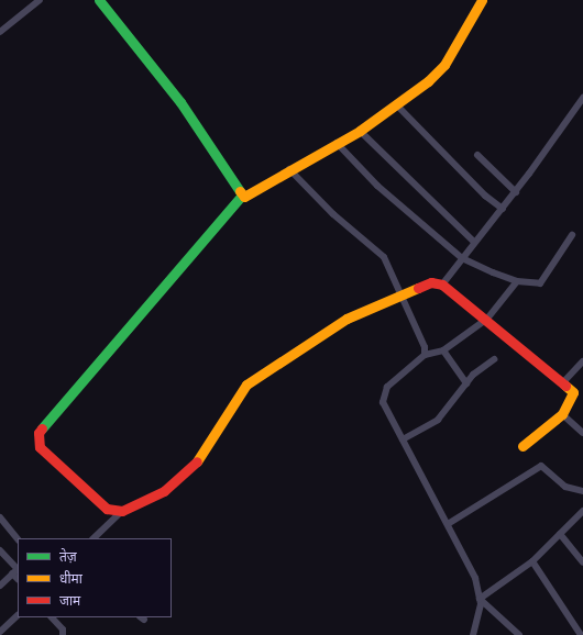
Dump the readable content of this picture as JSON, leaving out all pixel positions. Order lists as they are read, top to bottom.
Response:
{
  "legend": ["तेज़", "धीमा", "जाम"]
}
